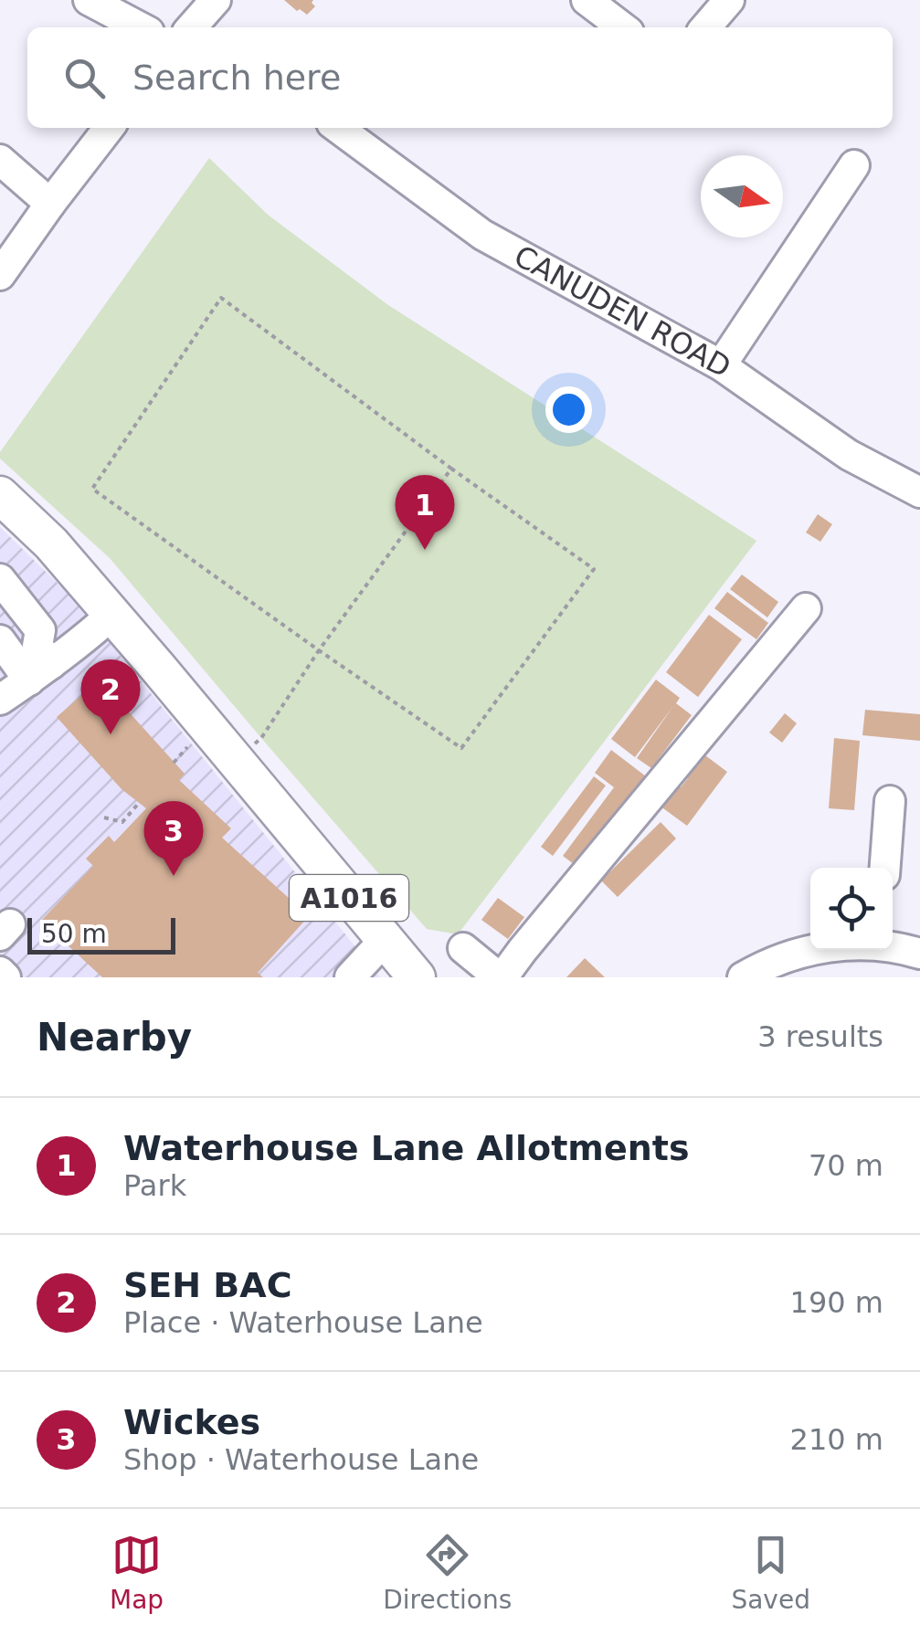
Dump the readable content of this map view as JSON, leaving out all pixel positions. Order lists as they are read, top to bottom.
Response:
{
  "streets": {
    "main road": ["A1016"],
    "street": ["CANUDEN ROAD"]
  },
  "scale_bar": "50 m",
  "north": "right",
  "page": {
    "search": "Search here",
    "pins": ["1", "2", "3"],
    "scale": "50 m",
    "heading": ["Nearby", "3 results"],
    "list": [
      {
        "mark": "1",
        "name": "Waterhouse Lane Allotments",
        "note": "Park",
        "value": "70 m"
      },
      {
        "mark": "2",
        "name": "SEH BAC",
        "note": "Place · Waterhouse Lane",
        "value": "190 m"
      },
      {
        "mark": "3",
        "name": "Wickes",
        "note": "Shop · Waterhouse Lane",
        "value": "210 m"
      }
    ],
    "nav": ["Map", "Directions", "Saved"]
  }
}
